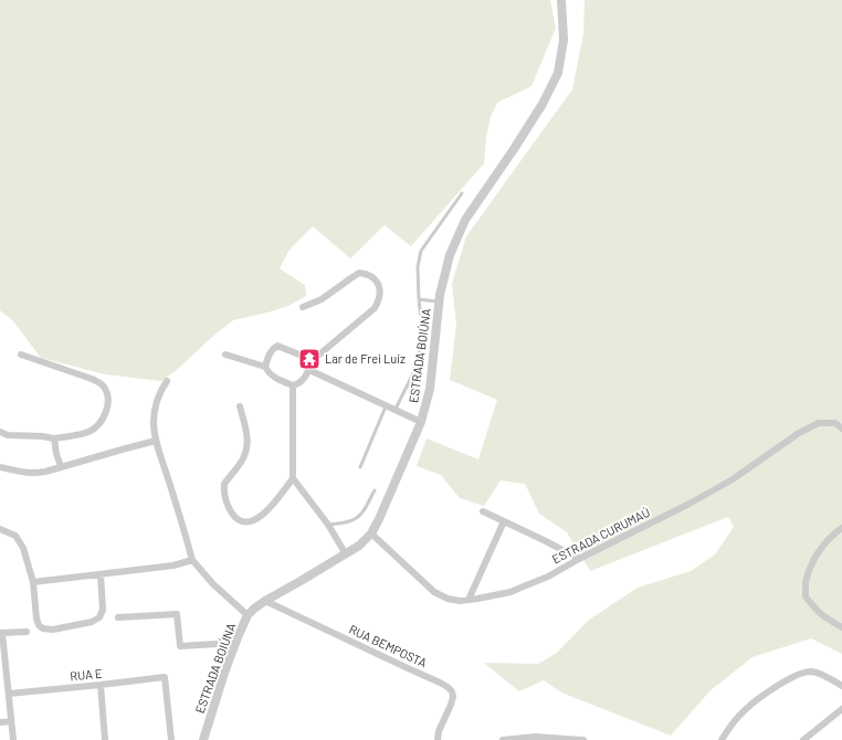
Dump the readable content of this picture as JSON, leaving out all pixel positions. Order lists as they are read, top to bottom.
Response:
{
  "streets": {
    "street": [
      "ESTRADA BOIÚNA",
      "ESTRADA CURUMAÚ",
      "RUA BEMPOSTA",
      "RUA E"
    ]
  },
  "crossings": [
    ["ESTRADA BOIÚNA", "ESTRADA CURUMAÚ"],
    ["ESTRADA BOIÚNA", "RUA BEMPOSTA"]
  ],
  "places": {
    "temple": ["Lar de Frei Luiz"]
  }
}
